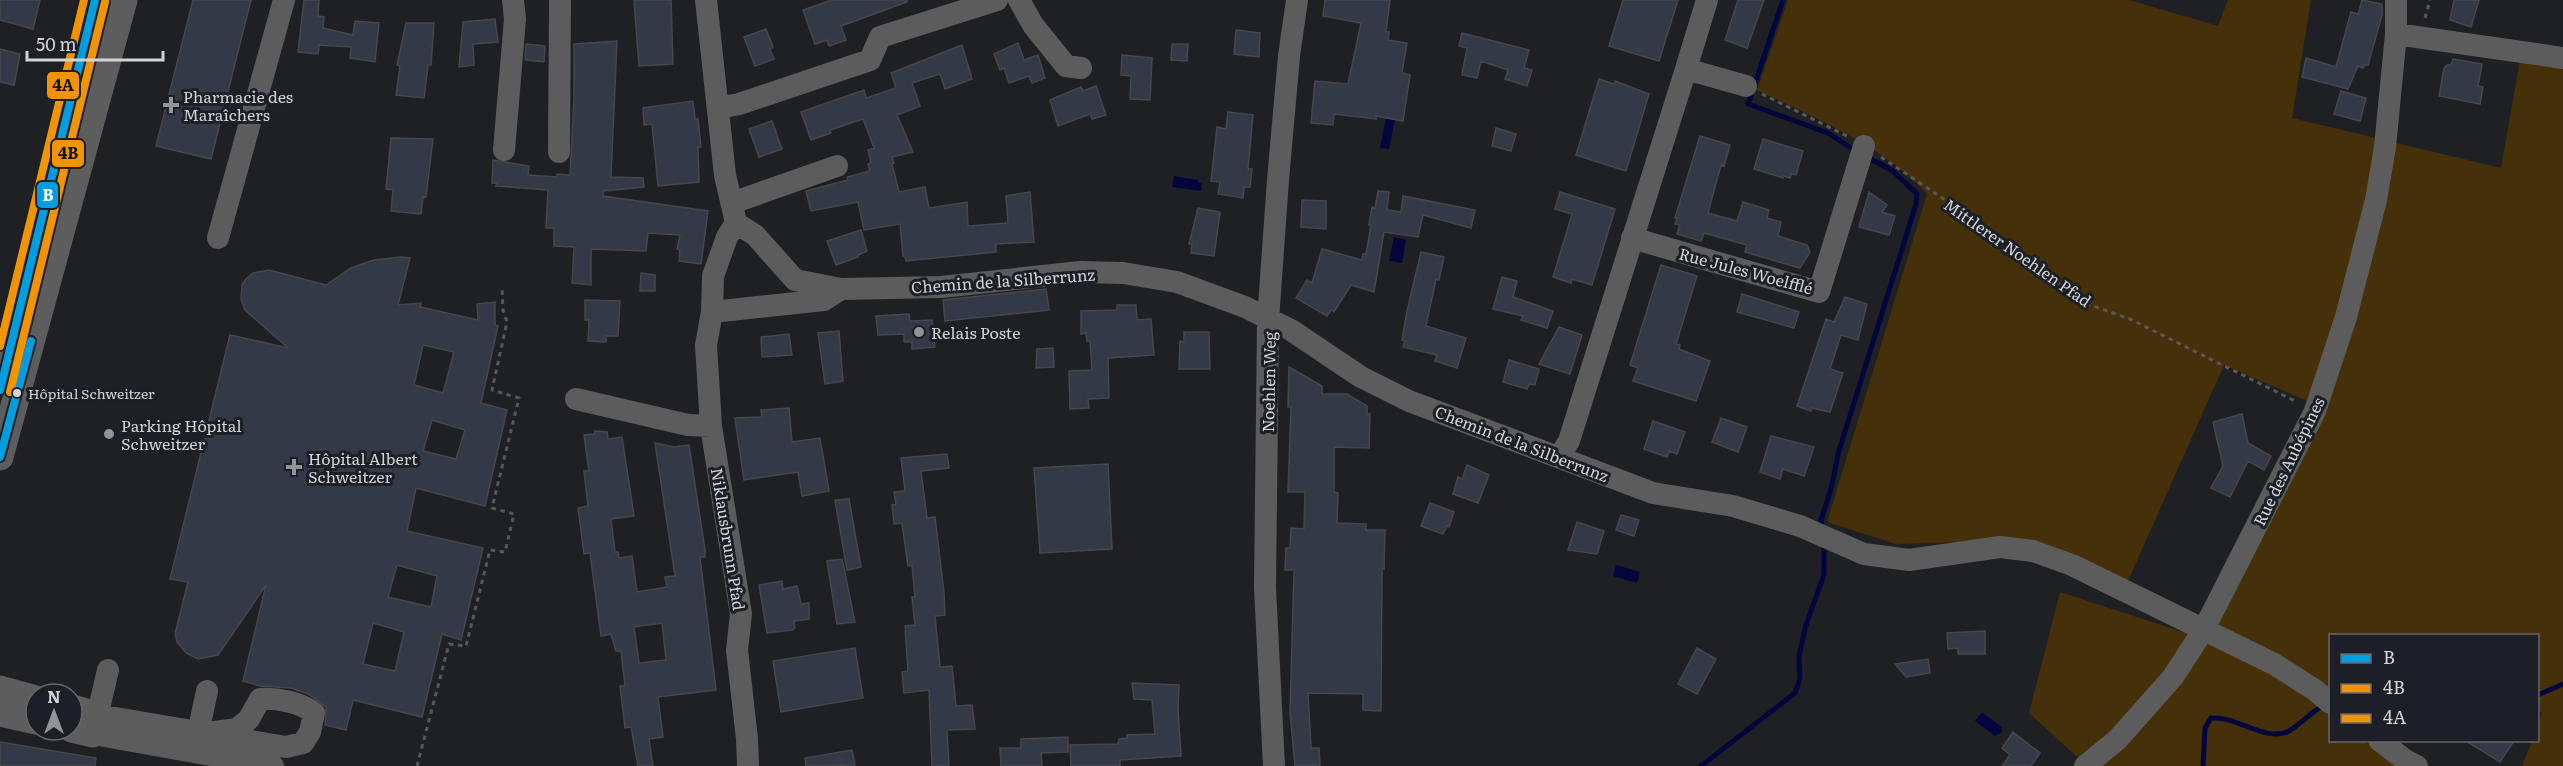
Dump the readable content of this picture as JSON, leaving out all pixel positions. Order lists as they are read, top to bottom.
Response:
{
  "streets": {
    "street": [
      "Rue Jules Woelfflé",
      "Chemin de la Silberrunz",
      "Noehlen Weg",
      "Rue des Aubépines",
      "Niklausbrunn Pfad"
    ],
    "path": ["Mittlerer Noehlen Pfad"]
  },
  "crossings": [
    ["Mittlerer Noehlen Pfad", "Rue Jules Woelfflé"],
    ["Mittlerer Noehlen Pfad", "Rue des Aubépines"],
    ["Chemin de la Silberrunz", "Noehlen Weg"],
    ["Chemin de la Silberrunz", "Rue des Aubépines"],
    ["Chemin de la Silberrunz", "Niklausbrunn Pfad"]
  ],
  "places": {
    "health": ["Pharmacie des Maraîchers", "Hôpital Albert Schweitzer"],
    "other": ["Relais Poste", "Hôpital Schweitzer", "Parking Hôpital Schweitzer"]
  },
  "lines": ["transit line B", "transit line 4A", "transit line 4B"],
  "legend": ["B", "4B", "4A"],
  "scale_bar": "50 m",
  "north": "top"
}
